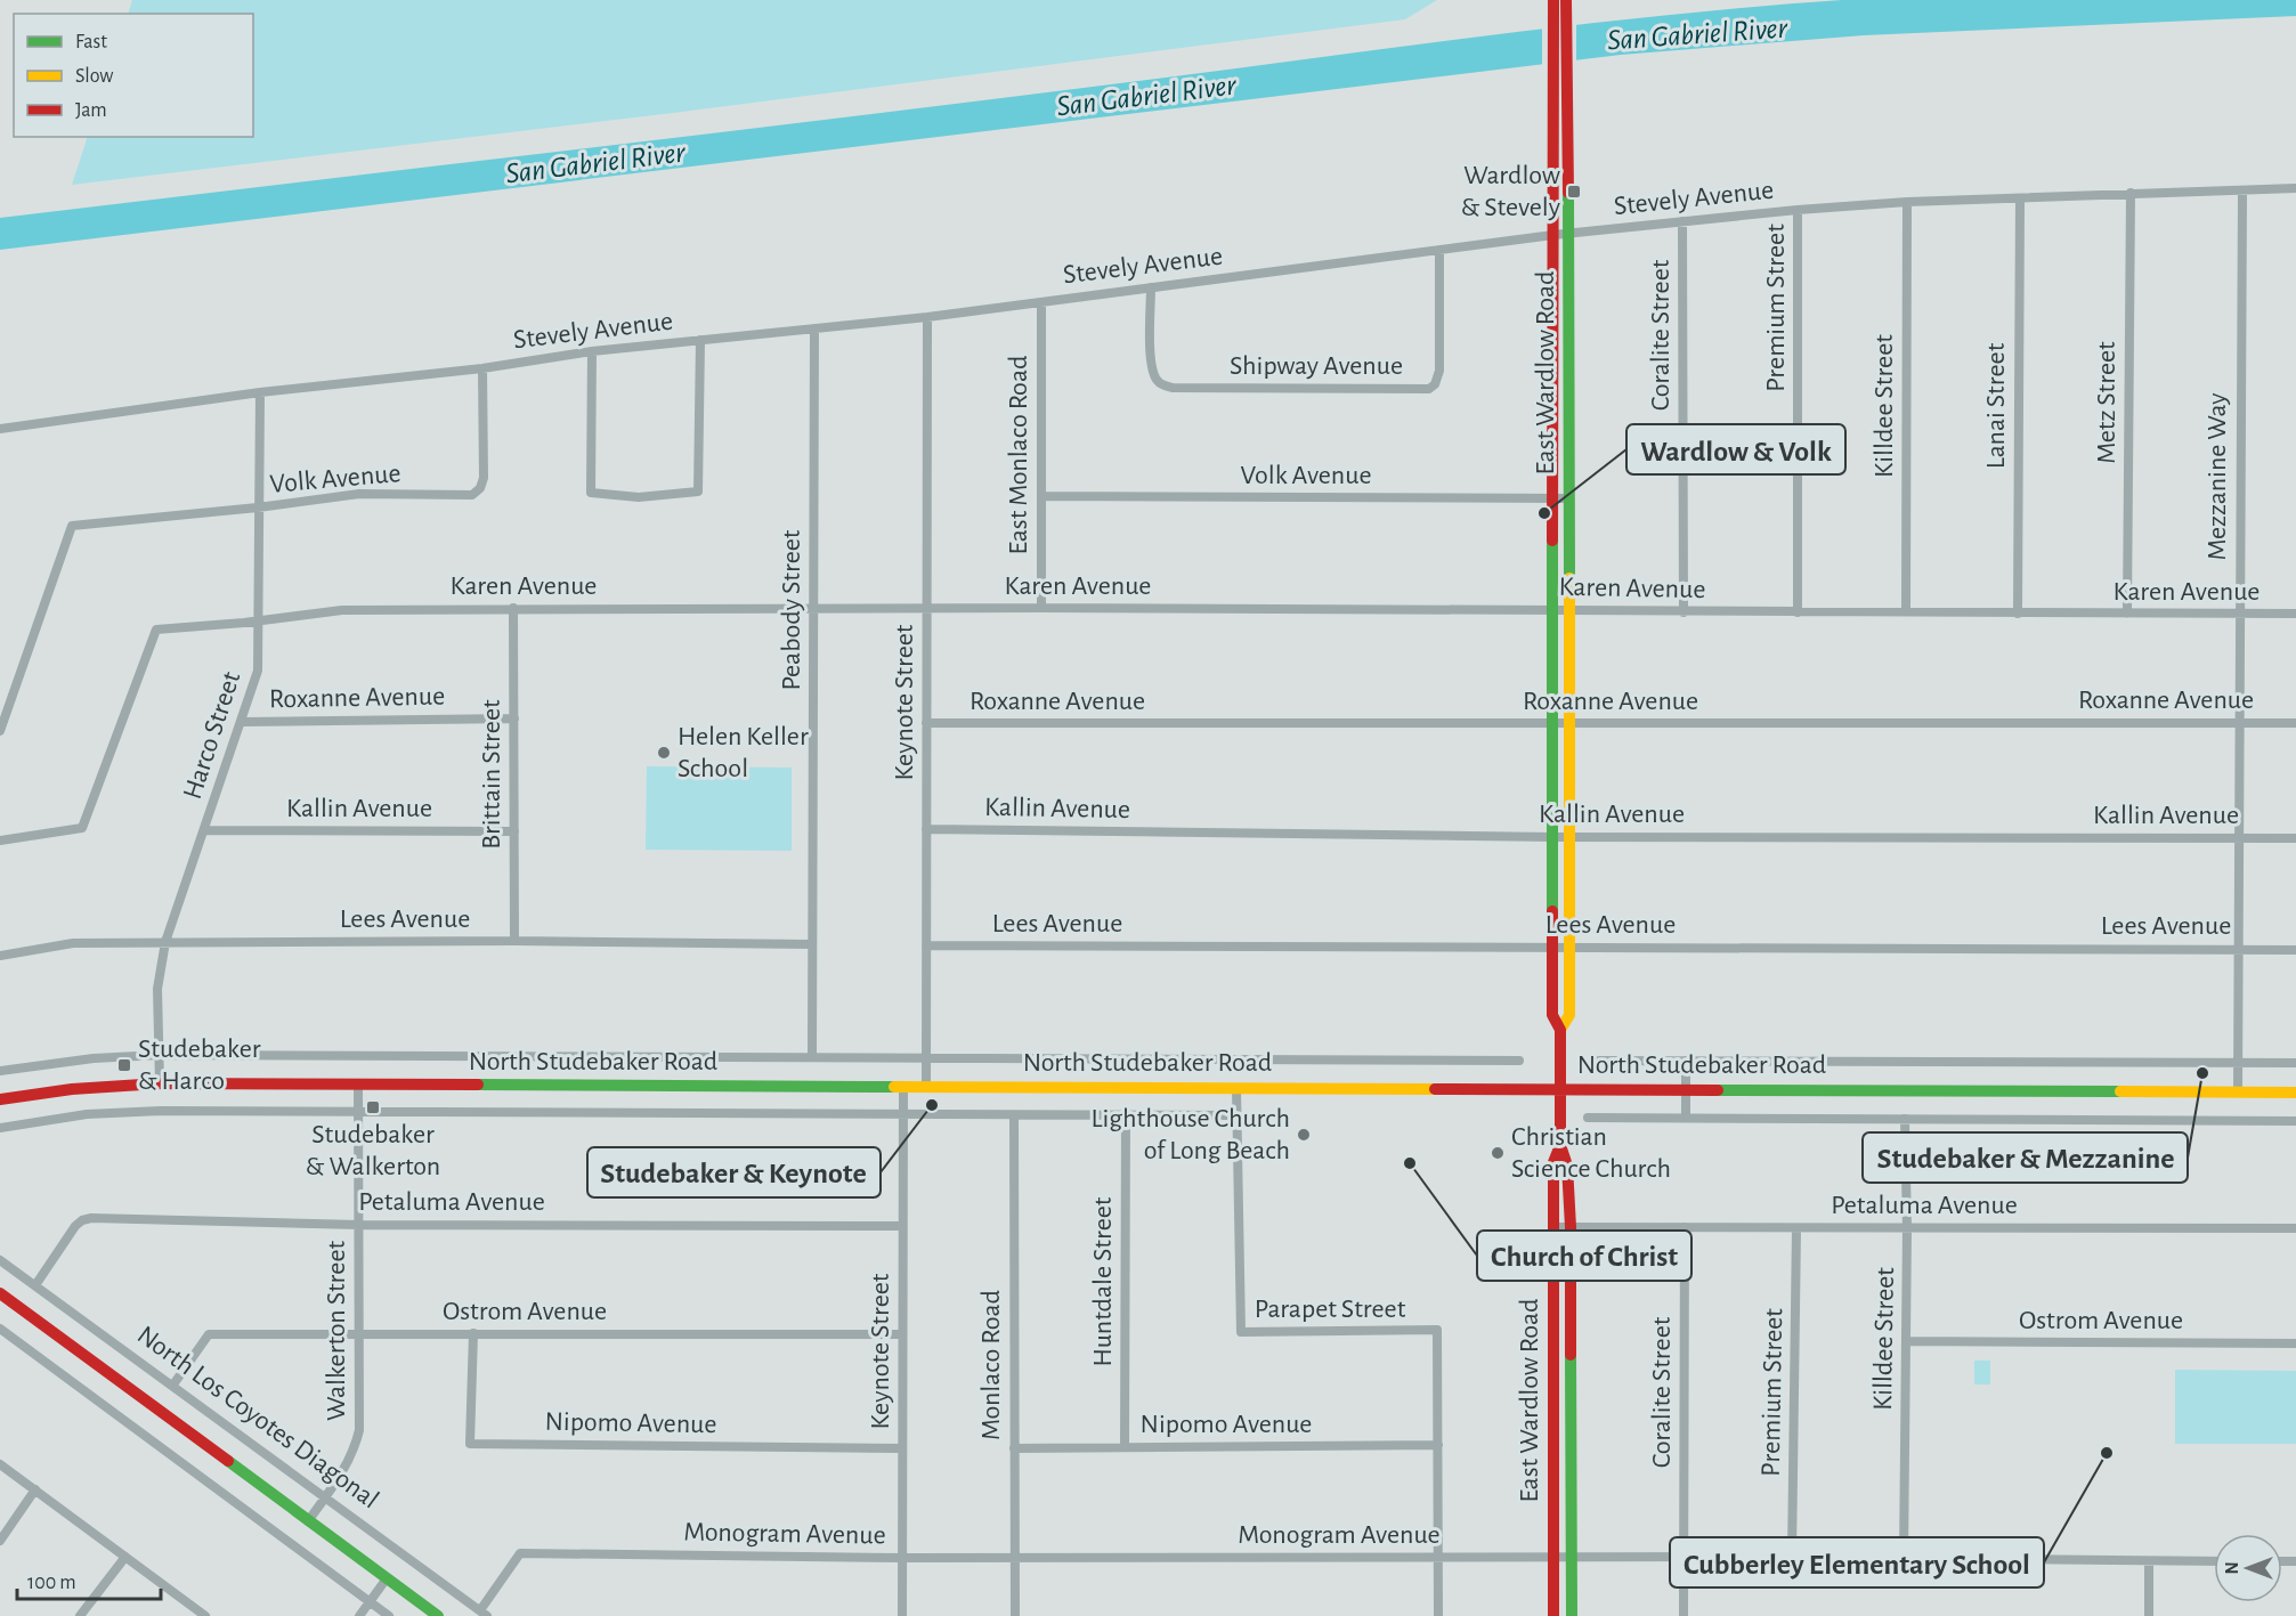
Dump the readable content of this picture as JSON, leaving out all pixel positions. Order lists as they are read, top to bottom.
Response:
{
  "streets": {
    "main road": ["East Wardlow Road", "North Studebaker Road", "North Los Coyotes Diagonal"],
    "street": [
      "Stevely Avenue",
      "Premium Street",
      "Coralite Street",
      "Shipway Avenue",
      "Metz Street",
      "Killdee Street",
      "Lanai Street",
      "East Monlaco Road",
      "Volk Avenue",
      "Mezzanine Way",
      "Karen Avenue",
      "Peabody Street",
      "Roxanne Avenue",
      "Keynote Street",
      "Harco Street",
      "Brittain Street",
      "Kallin Avenue",
      "Lees Avenue",
      "Petaluma Avenue",
      "Huntdale Street",
      "Parapet Street",
      "Ostrom Avenue",
      "Walkerton Street",
      "Monlaco Road",
      "Nipomo Avenue",
      "Monogram Avenue"
    ]
  },
  "crossings": [
    ["Stevely Avenue", "Premium Street"],
    ["Stevely Avenue", "Coralite Street"],
    ["Stevely Avenue", "Shipway Avenue"],
    ["Stevely Avenue", "East Wardlow Road"],
    ["Stevely Avenue", "Metz Street"],
    ["Stevely Avenue", "Killdee Street"],
    ["Stevely Avenue", "Lanai Street"],
    ["Stevely Avenue", "East Monlaco Road"],
    ["Stevely Avenue", "Volk Avenue"],
    ["Stevely Avenue", "Mezzanine Way"],
    ["Stevely Avenue", "Peabody Street"],
    ["Stevely Avenue", "Keynote Street"],
    ["Stevely Avenue", "Harco Street"],
    ["Premium Street", "Karen Avenue"],
    ["Premium Street", "Petaluma Avenue"],
    ["Premium Street", "Monogram Avenue"],
    ["Coralite Street", "Karen Avenue"],
    ["Coralite Street", "Petaluma Avenue"],
    ["Coralite Street", "Monogram Avenue"],
    ["East Wardlow Road", "Volk Avenue"],
    ["East Wardlow Road", "Karen Avenue"],
    ["East Wardlow Road", "Roxanne Avenue"],
    ["East Wardlow Road", "Kallin Avenue"],
    ["East Wardlow Road", "Lees Avenue"],
    ["East Wardlow Road", "North Studebaker Road"],
    ["East Wardlow Road", "Petaluma Avenue"],
    ["East Wardlow Road", "Monogram Avenue"],
    ["Metz Street", "Karen Avenue"],
    ["Killdee Street", "Karen Avenue"],
    ["Killdee Street", "North Studebaker Road"],
    ["Killdee Street", "Petaluma Avenue"],
    ["Killdee Street", "Ostrom Avenue"],
    ["Killdee Street", "Monogram Avenue"],
    ["Lanai Street", "Karen Avenue"],
    ["East Monlaco Road", "Volk Avenue"],
    ["East Monlaco Road", "Karen Avenue"],
    ["Volk Avenue", "Harco Street"],
    ["Mezzanine Way", "Karen Avenue"],
    ["Mezzanine Way", "Roxanne Avenue"],
    ["Mezzanine Way", "Kallin Avenue"],
    ["Mezzanine Way", "Lees Avenue"],
    ["Mezzanine Way", "North Studebaker Road"],
    ["Karen Avenue", "Peabody Street"],
    ["Karen Avenue", "Keynote Street"],
    ["Karen Avenue", "Harco Street"],
    ["Karen Avenue", "Brittain Street"],
    ["Peabody Street", "Lees Avenue"],
    ["Peabody Street", "North Studebaker Road"],
    ["Roxanne Avenue", "Keynote Street"],
    ["Roxanne Avenue", "Harco Street"],
    ["Roxanne Avenue", "Brittain Street"],
    ["Keynote Street", "Kallin Avenue"],
    ["Keynote Street", "Lees Avenue"],
    ["Keynote Street", "North Studebaker Road"],
    ["Keynote Street", "Petaluma Avenue"],
    ["Keynote Street", "Ostrom Avenue"],
    ["Keynote Street", "Nipomo Avenue"],
    ["Keynote Street", "Monogram Avenue"],
    ["Harco Street", "Kallin Avenue"],
    ["Harco Street", "Lees Avenue"],
    ["Harco Street", "North Studebaker Road"],
    ["Brittain Street", "Kallin Avenue"],
    ["Brittain Street", "Lees Avenue"],
    ["North Studebaker Road", "Huntdale Street"],
    ["North Studebaker Road", "Parapet Street"],
    ["North Studebaker Road", "Walkerton Street"],
    ["North Studebaker Road", "Monlaco Road"],
    ["Petaluma Avenue", "Walkerton Street"],
    ["Petaluma Avenue", "North Los Coyotes Diagonal"],
    ["Huntdale Street", "Nipomo Avenue"],
    ["Parapet Street", "Nipomo Avenue"],
    ["Parapet Street", "Monogram Avenue"],
    ["Ostrom Avenue", "Walkerton Street"],
    ["Ostrom Avenue", "North Los Coyotes Diagonal"],
    ["Ostrom Avenue", "Nipomo Avenue"],
    ["Walkerton Street", "North Los Coyotes Diagonal"],
    ["Monlaco Road", "Nipomo Avenue"],
    ["Monlaco Road", "Monogram Avenue"],
    ["North Los Coyotes Diagonal", "Monogram Avenue"]
  ],
  "water": ["San Gabriel River"],
  "places": {
    "transit": ["Wardlow & Stevely", "Studebaker & Harco", "Studebaker & Walkerton"],
    "other": [
      "Wardlow & Volk",
      "Helen Keller School",
      "Studebaker & Mezzanine",
      "Studebaker & Keynote",
      "Lighthouse Church of Long Beach",
      "Christian Science Church",
      "Church of Christ",
      "Cubberley Elementary School"
    ]
  },
  "legend": ["Fast", "Slow", "Jam"],
  "scale_bar": "100 m",
  "north": "left"
}
